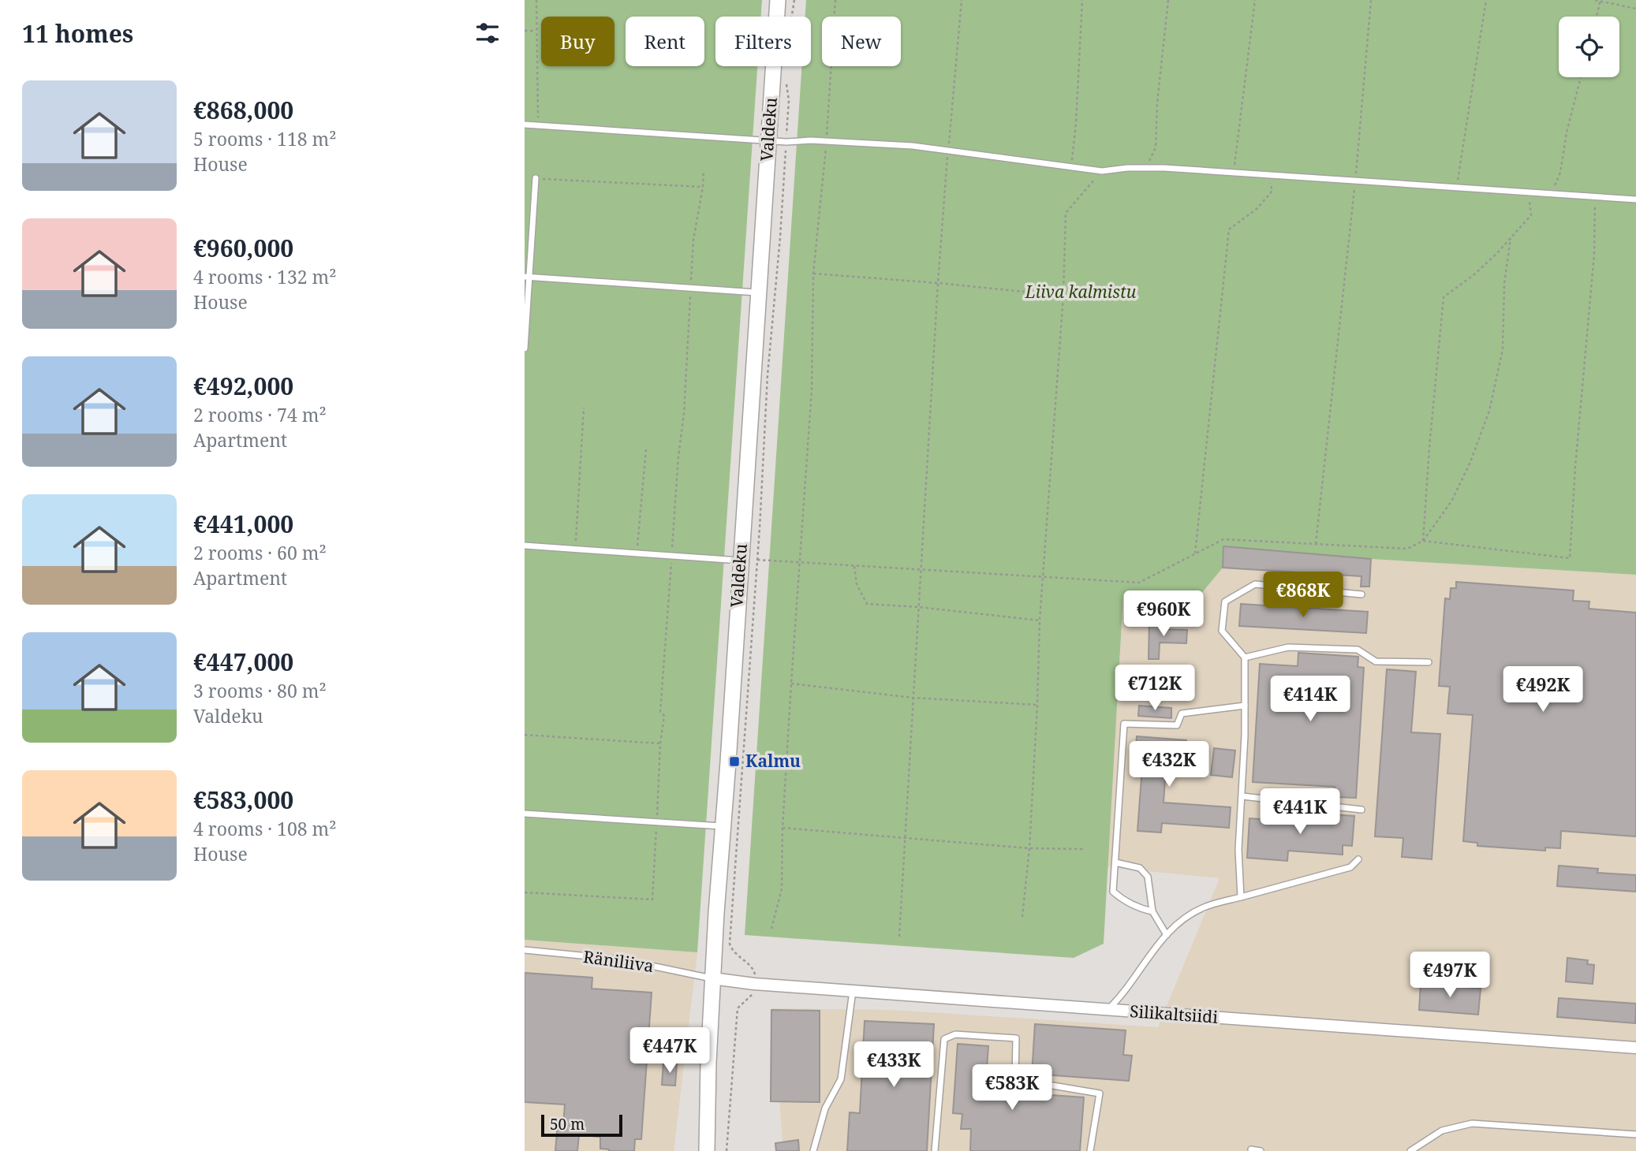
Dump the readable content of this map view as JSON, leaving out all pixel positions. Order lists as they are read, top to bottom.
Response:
{
  "streets": {
    "street": ["Valdeku", "Silikaltsiidi"],
    "lane": ["Räniliiva"]
  },
  "crossings": [
    ["Valdeku", "Räniliiva"],
    ["Valdeku", "Silikaltsiidi"],
    ["Räniliiva", "Silikaltsiidi"]
  ],
  "parks": ["Liiva kalmistu"],
  "places": {
    "transit": ["Kalmu"]
  },
  "scale_bar": "50 m",
  "page": {
    "heading": "11 homes",
    "chip": [
      "Buy",
      "Rent",
      "Filters",
      "New"
    ],
    "list": [
      {
        "name": "€868,000",
        "note": "5 rooms · 118 m² · House"
      },
      {
        "name": "€960,000",
        "note": "4 rooms · 132 m² · House"
      },
      {
        "name": "€492,000",
        "note": "2 rooms · 74 m² · Apartment"
      },
      {
        "name": "€441,000",
        "note": "2 rooms · 60 m² · Apartment"
      },
      {
        "name": "€447,000",
        "note": "3 rooms · 80 m² · Valdeku"
      },
      {
        "name": "€583,000",
        "note": "4 rooms · 108 m² · House"
      }
    ],
    "price": [
      "€868K",
      "€960K",
      "€712K",
      "€492K",
      "€414K",
      "€432K",
      "€441K",
      "€497K",
      "€447K",
      "€433K",
      "€583K"
    ],
    "scale": "50 m"
  }
}
